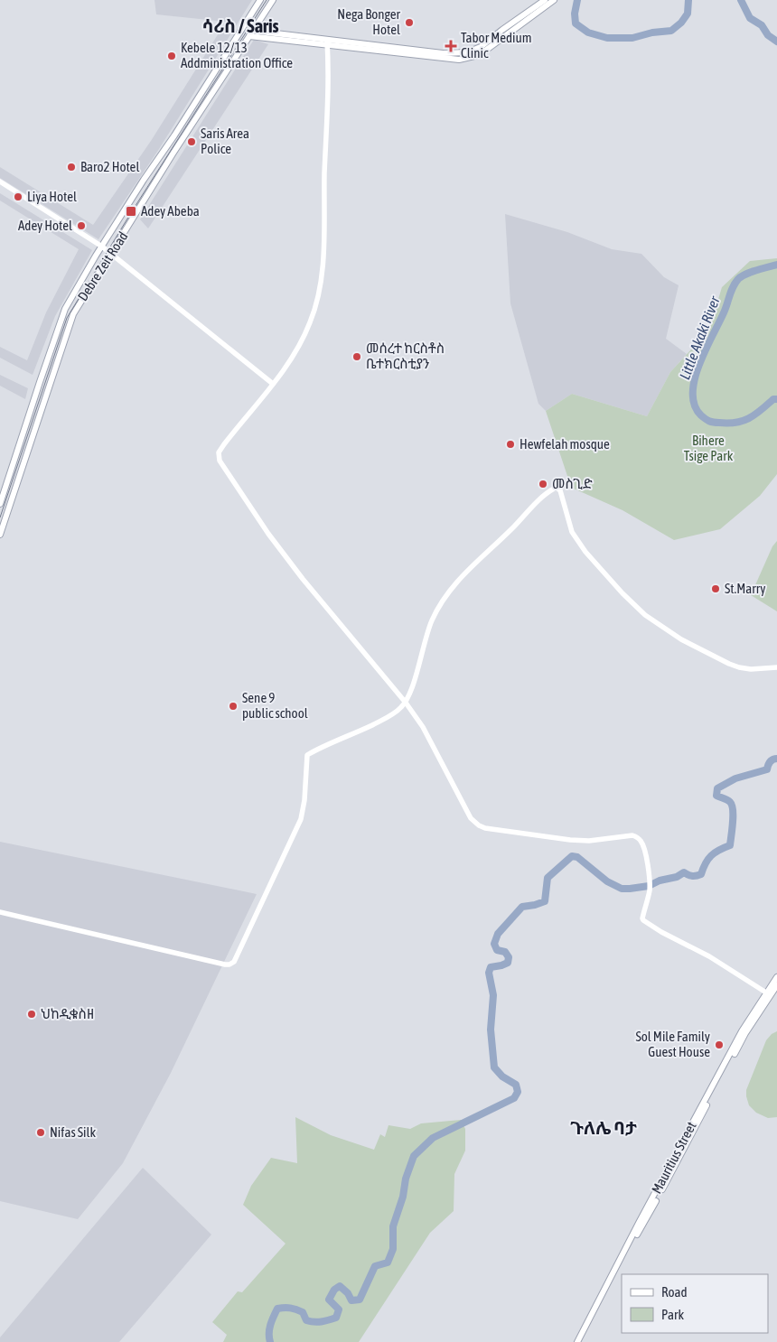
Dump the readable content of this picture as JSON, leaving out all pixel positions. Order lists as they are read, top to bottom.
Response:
{
  "streets": {
    "main road": ["Debre Zeit Road", "Mauritius Street"]
  },
  "districts": ["ሳሪስ / Saris", "ጉለሌ ባታ"],
  "water": ["Little Akaki River"],
  "parks": ["Bihere Tsige Park"],
  "places": {
    "other": [
      "Nega Bonger Hotel",
      "Kebele 12/13 Addministration Office",
      "Saris Area Police",
      "Baro2 Hotel",
      "Liya Hotel",
      "Adey Hotel",
      "መሰረተ ከርስቶስ ቤተክርስቲያን",
      "Hewfelah mosque",
      "መስጊድ",
      "St.Marry",
      "Sene 9 public school",
      "ህከዲቁስዘ",
      "Sol Mile Family Guest House",
      "Nifas Silk"
    ],
    "health": ["Tabor Medium Clinic"],
    "transit": ["Adey Abeba"]
  },
  "legend": ["Road", "Park"]
}
